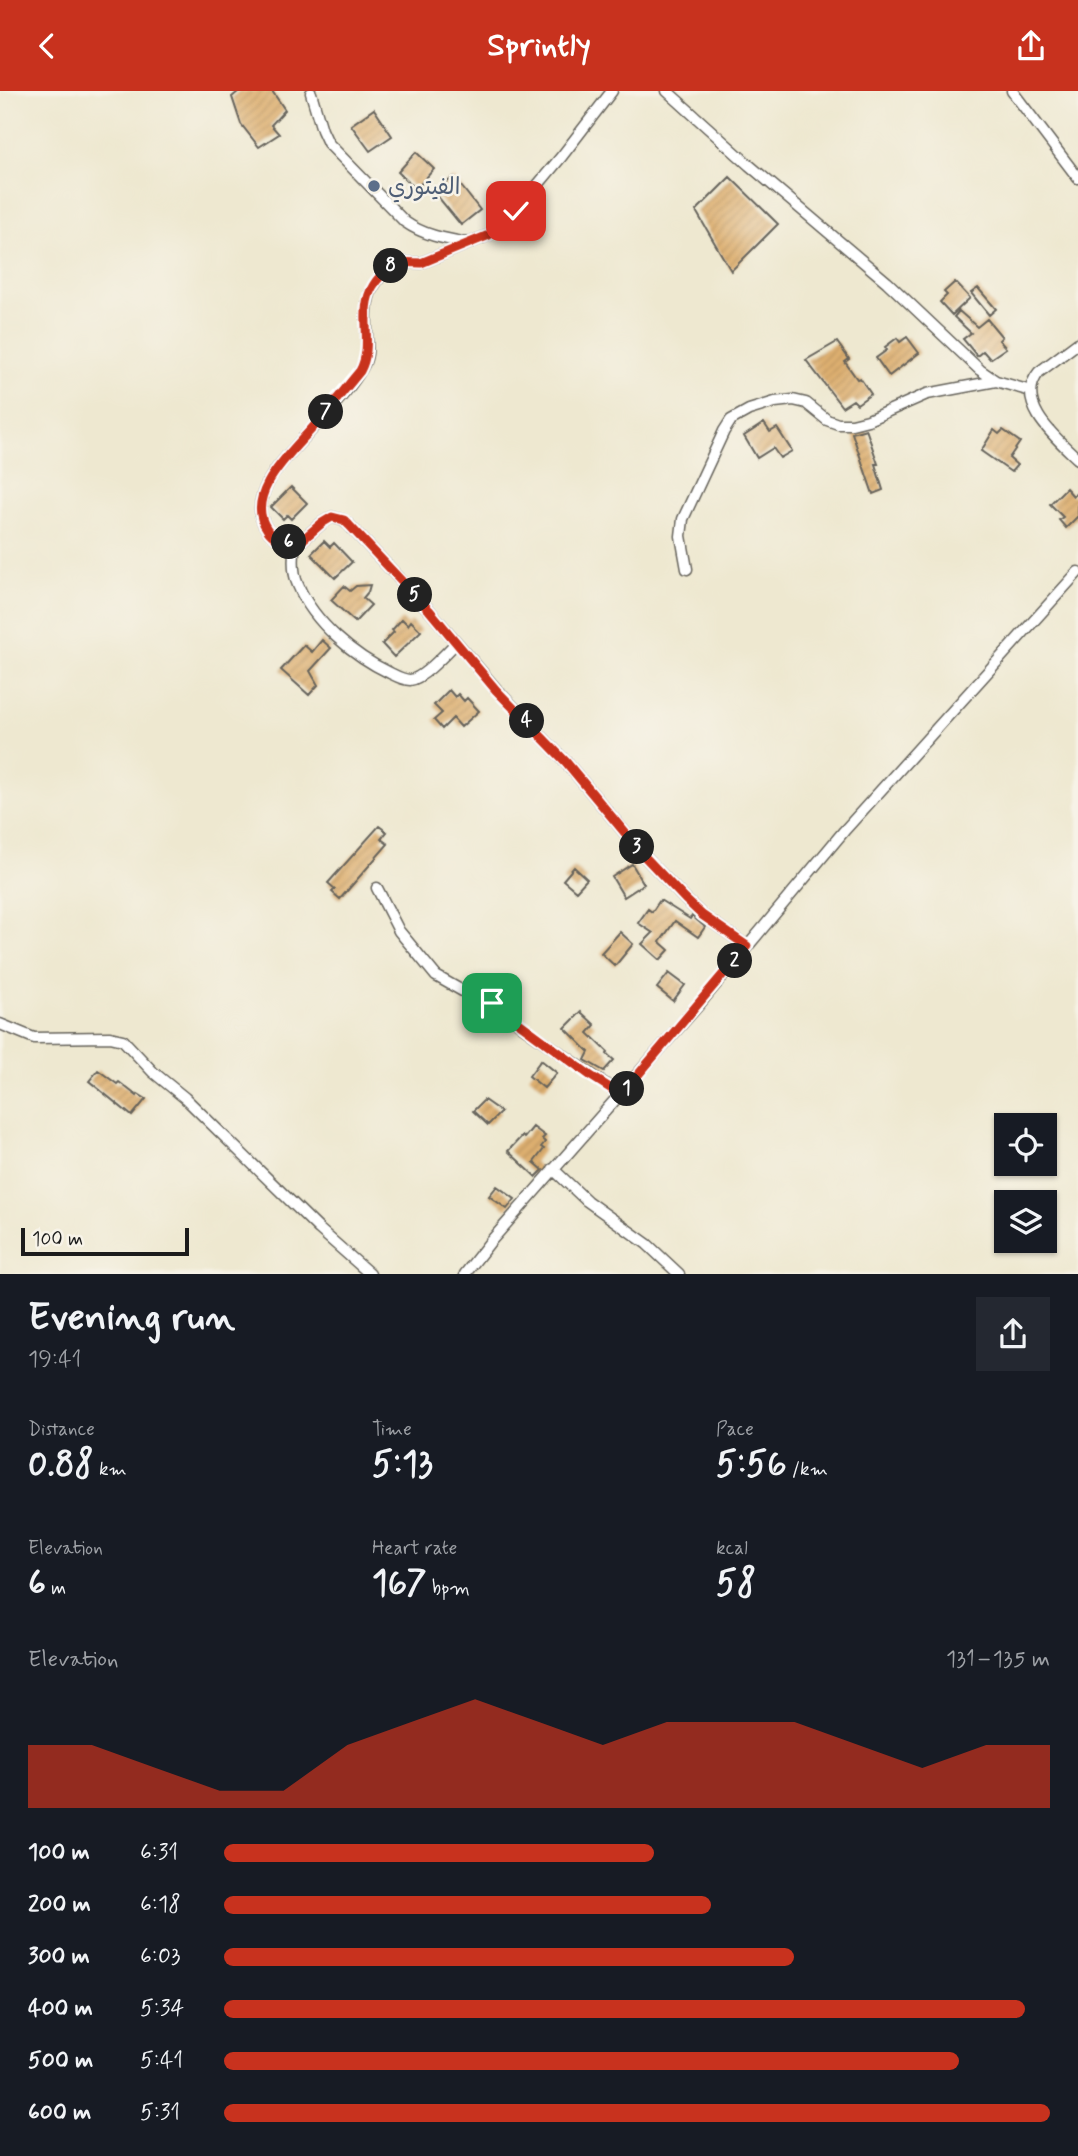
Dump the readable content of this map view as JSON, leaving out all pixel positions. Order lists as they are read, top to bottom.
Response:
{
  "places": ["الفيتوري"],
  "scale_bar": "100 m",
  "page": {
    "header": "Sprintly",
    "pins": [
      "8",
      "7",
      "6",
      "5",
      "4",
      "3",
      "2",
      "1"
    ],
    "scale": "100 m",
    "heading": ["Evening run", "19:41"],
    "stats": [
      ["Distance", "0.88 km"],
      ["Time", "5:13"],
      ["Pace", "5:56 /km"],
      ["Elevation", "6 m"],
      ["Heart rate", "167 bpm"],
      ["kcal", "58"]
    ],
    "chart": ["Elevation", "131–135 m"],
    "list": [
      {
        "name": "100 m",
        "note": "6:31"
      },
      {
        "name": "200 m",
        "note": "6:18"
      },
      {
        "name": "300 m",
        "note": "6:03"
      },
      {
        "name": "400 m",
        "note": "5:34"
      },
      {
        "name": "500 m",
        "note": "5:41"
      },
      {
        "name": "600 m",
        "note": "5:31"
      }
    ]
  }
}
